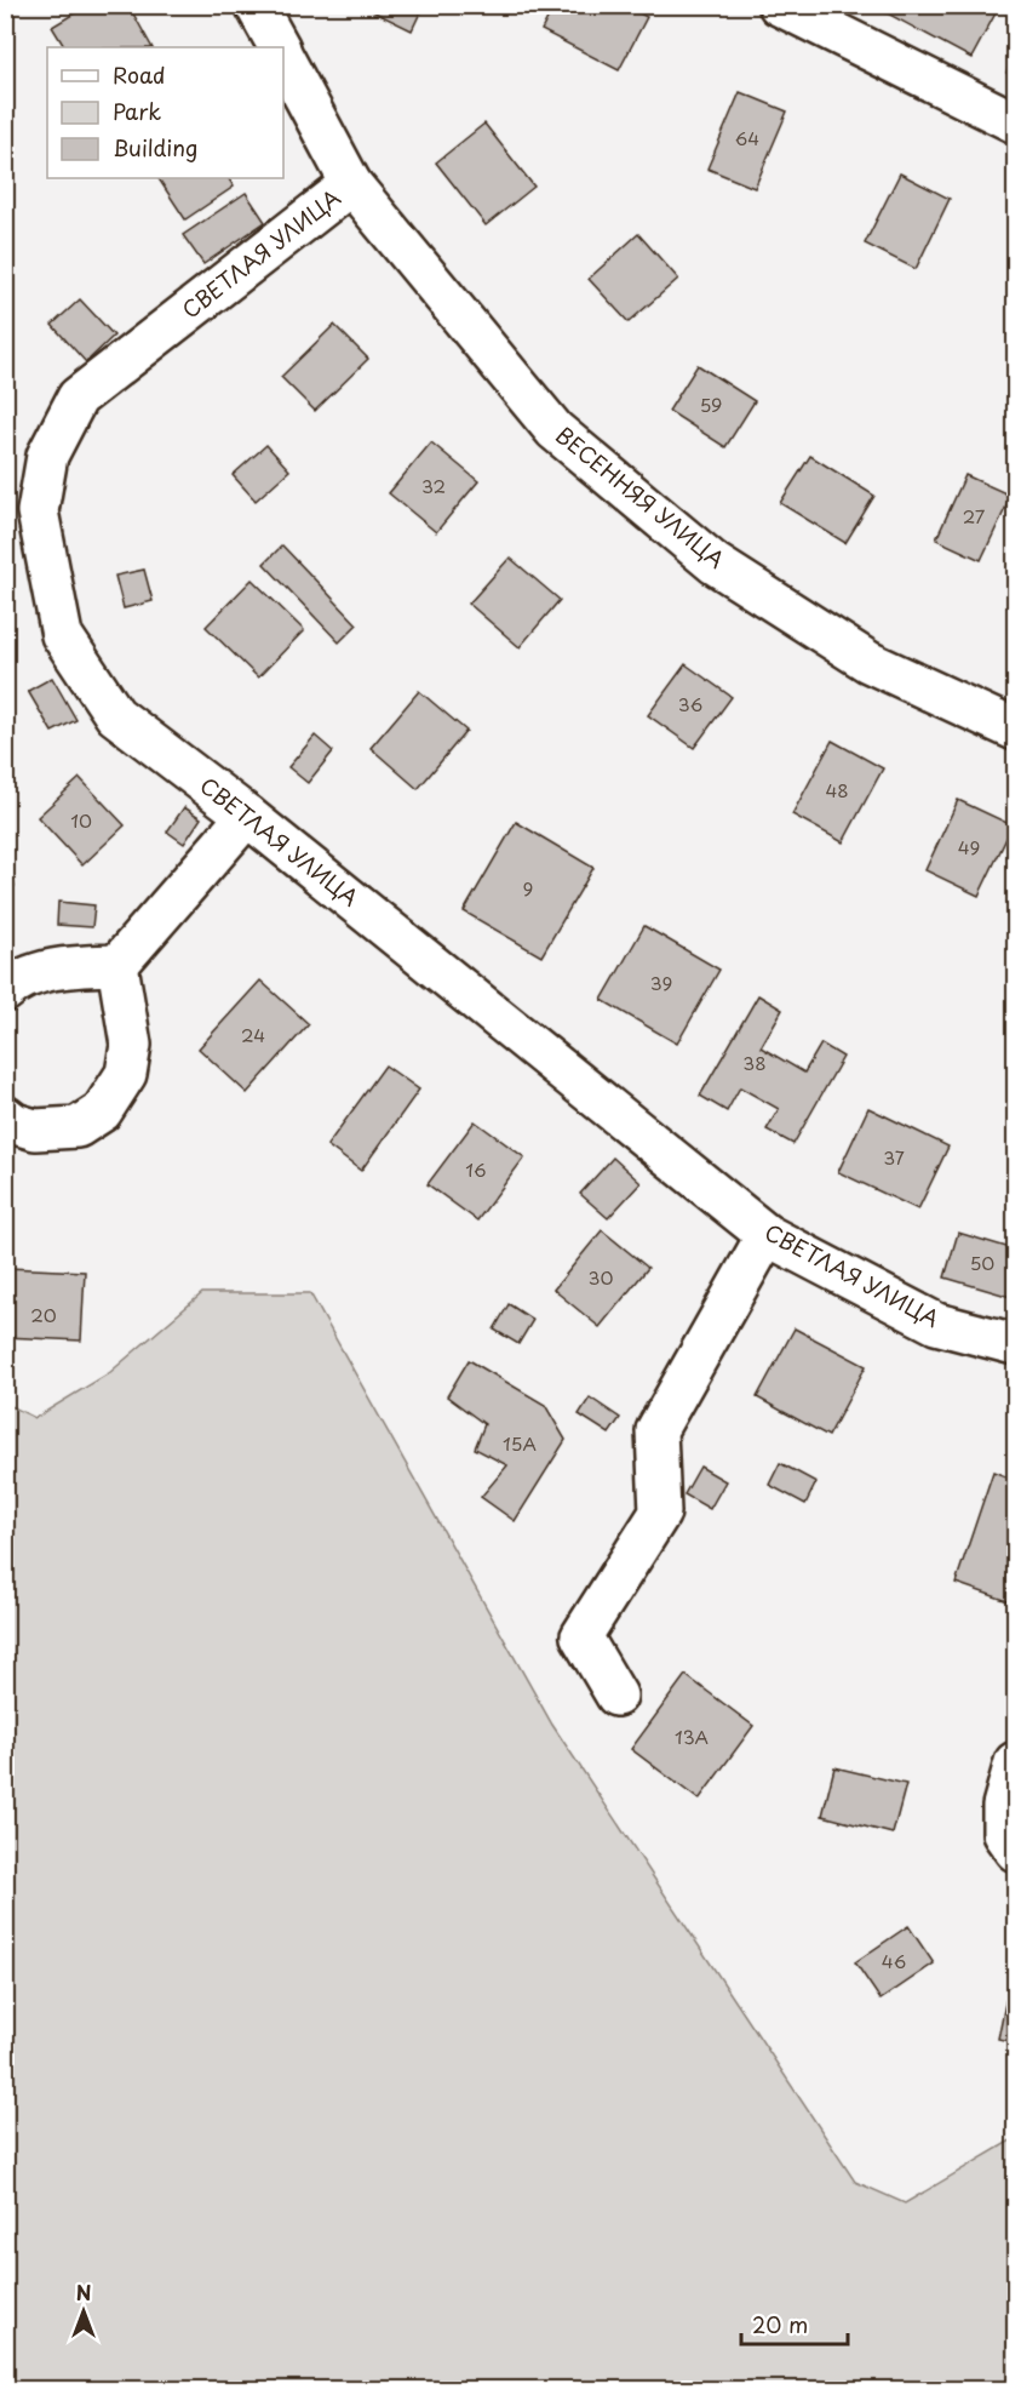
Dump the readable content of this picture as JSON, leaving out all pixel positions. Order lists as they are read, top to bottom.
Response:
{
  "streets": {
    "street": ["СВЕТЛАЯ УЛИЦА", "ВЕСЕННЯЯ УЛИЦА"]
  },
  "crossings": [
    ["СВЕТЛАЯ УЛИЦА", "ВЕСЕННЯЯ УЛИЦА"]
  ],
  "house_numbers": [
    "64",
    "59",
    "32",
    "27",
    "36",
    "48",
    "10",
    "49",
    "9",
    "39",
    "24",
    "38",
    "37",
    "16",
    "50",
    "30",
    "20",
    "15А",
    "13А",
    "46"
  ],
  "legend": ["Road", "Park", "Building"],
  "scale_bar": "20 m",
  "north": "top"
}
